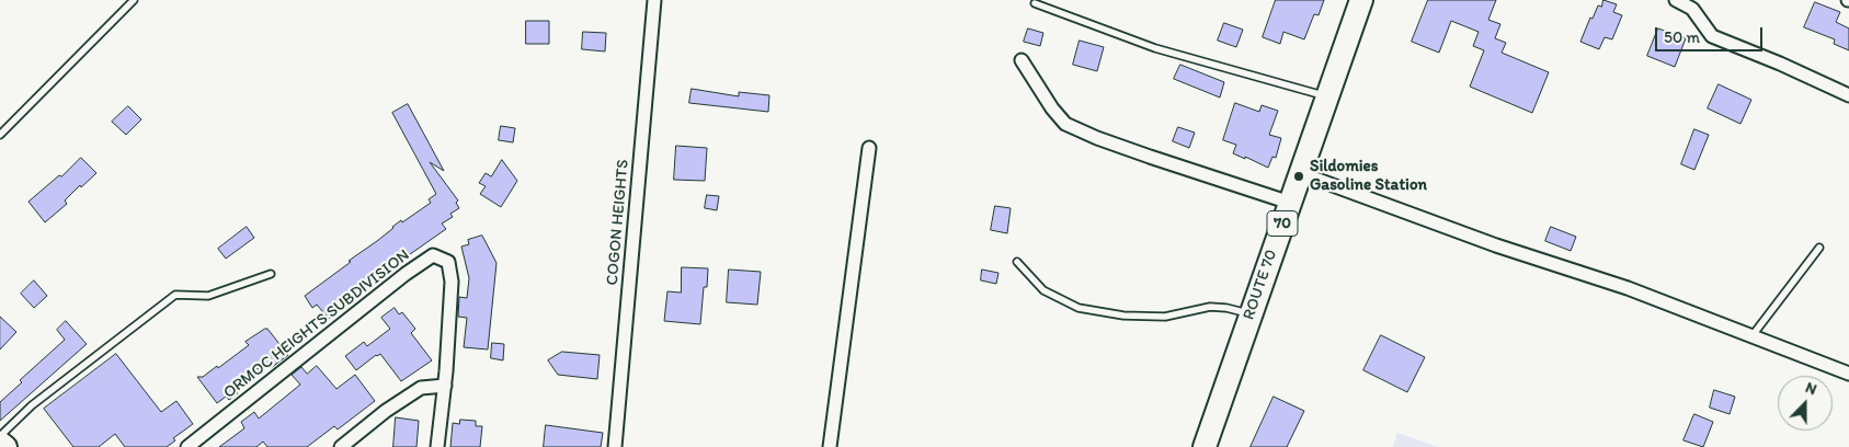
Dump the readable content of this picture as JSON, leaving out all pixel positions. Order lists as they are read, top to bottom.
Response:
{
  "streets": {
    "highway": ["70", "ROUTE 70"],
    "street": ["COGON HEIGHTS", "ORMOC HEIGHTS SUBDIVISION"]
  },
  "places": ["Sildomies Gasoline Station"],
  "scale_bar": "50 m",
  "north": "top"
}
